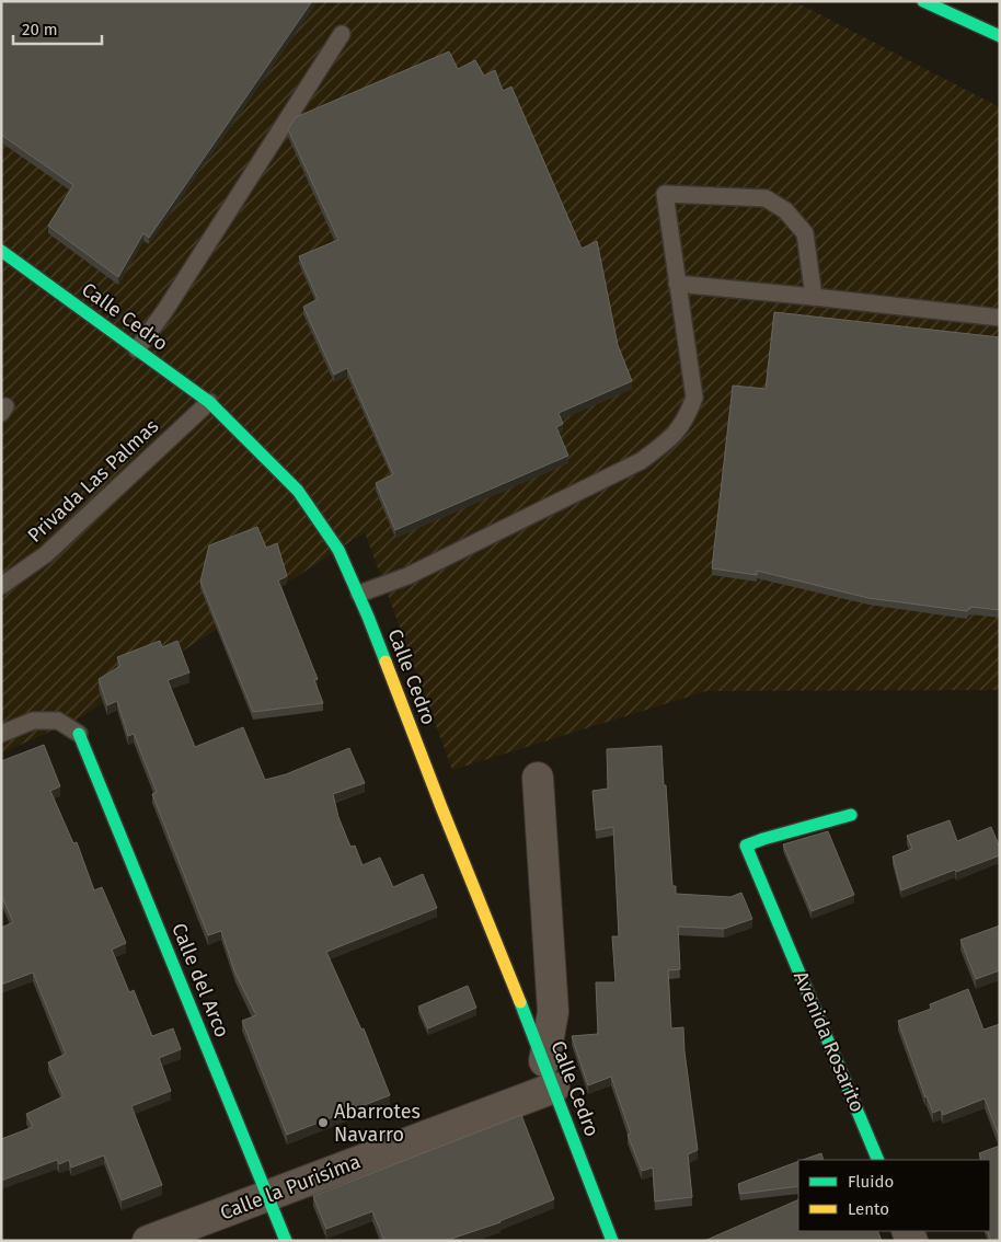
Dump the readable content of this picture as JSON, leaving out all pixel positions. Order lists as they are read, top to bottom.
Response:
{
  "streets": {
    "main road": ["Calle Cedro", "Calle del Arco", "Avenida Rosarito"],
    "street": ["Calle la Purisíma"],
    "lane": ["Privada Las Palmas"]
  },
  "crossings": [
    ["Calle Cedro", "Privada Las Palmas"],
    ["Calle Cedro", "Calle la Purisíma"],
    ["Calle del Arco", "Calle la Purisíma"]
  ],
  "places": ["Abarrotes Navarro"],
  "legend": ["Fluido", "Lento"],
  "scale_bar": "20 m"
}
